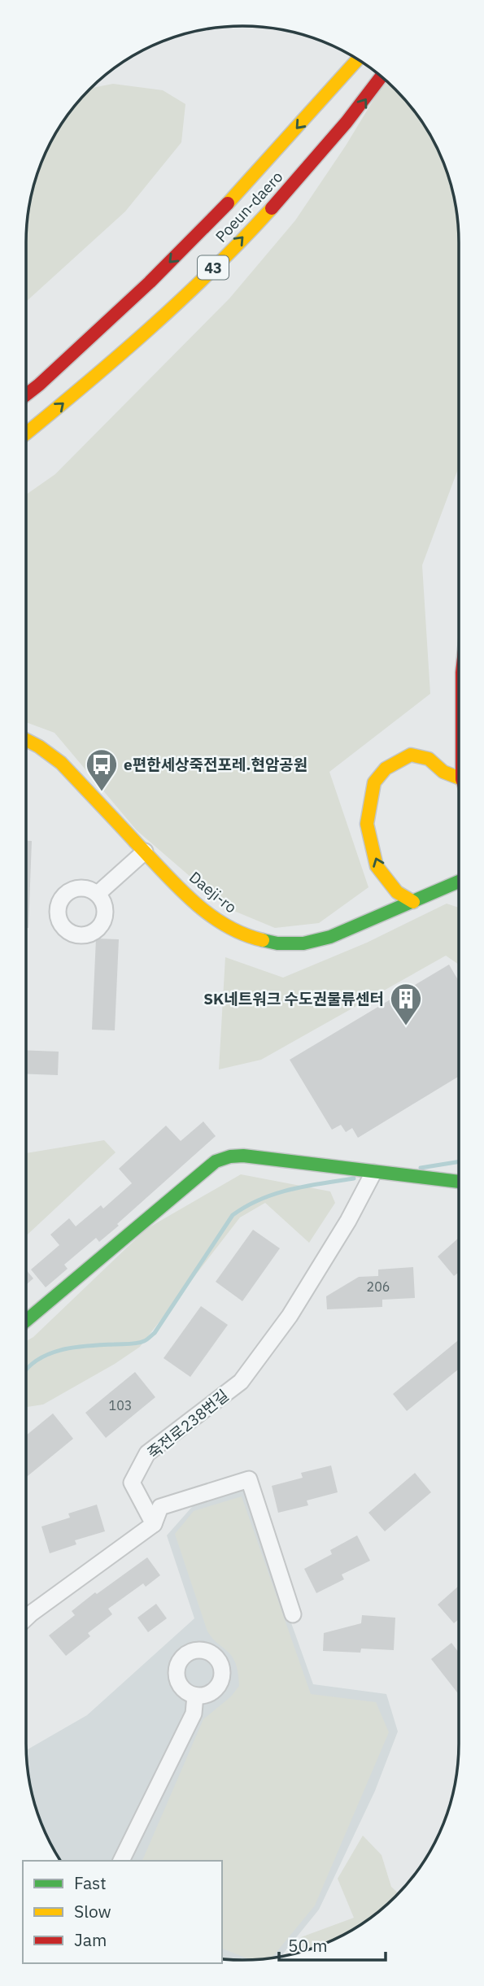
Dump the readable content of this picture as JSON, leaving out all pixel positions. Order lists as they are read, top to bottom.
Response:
{
  "streets": {
    "main road": ["Poeun-daero", "43", "Daeji-ro"],
    "street": ["죽전로238번길"]
  },
  "places": {
    "bus stop": ["e편한세상죽전포레.현암공원"],
    "building": ["SK네트워크 수도권물류센터"]
  },
  "house_numbers": ["206", "103"],
  "legend": ["Fast", "Slow", "Jam"],
  "scale_bar": "50 m"
}
